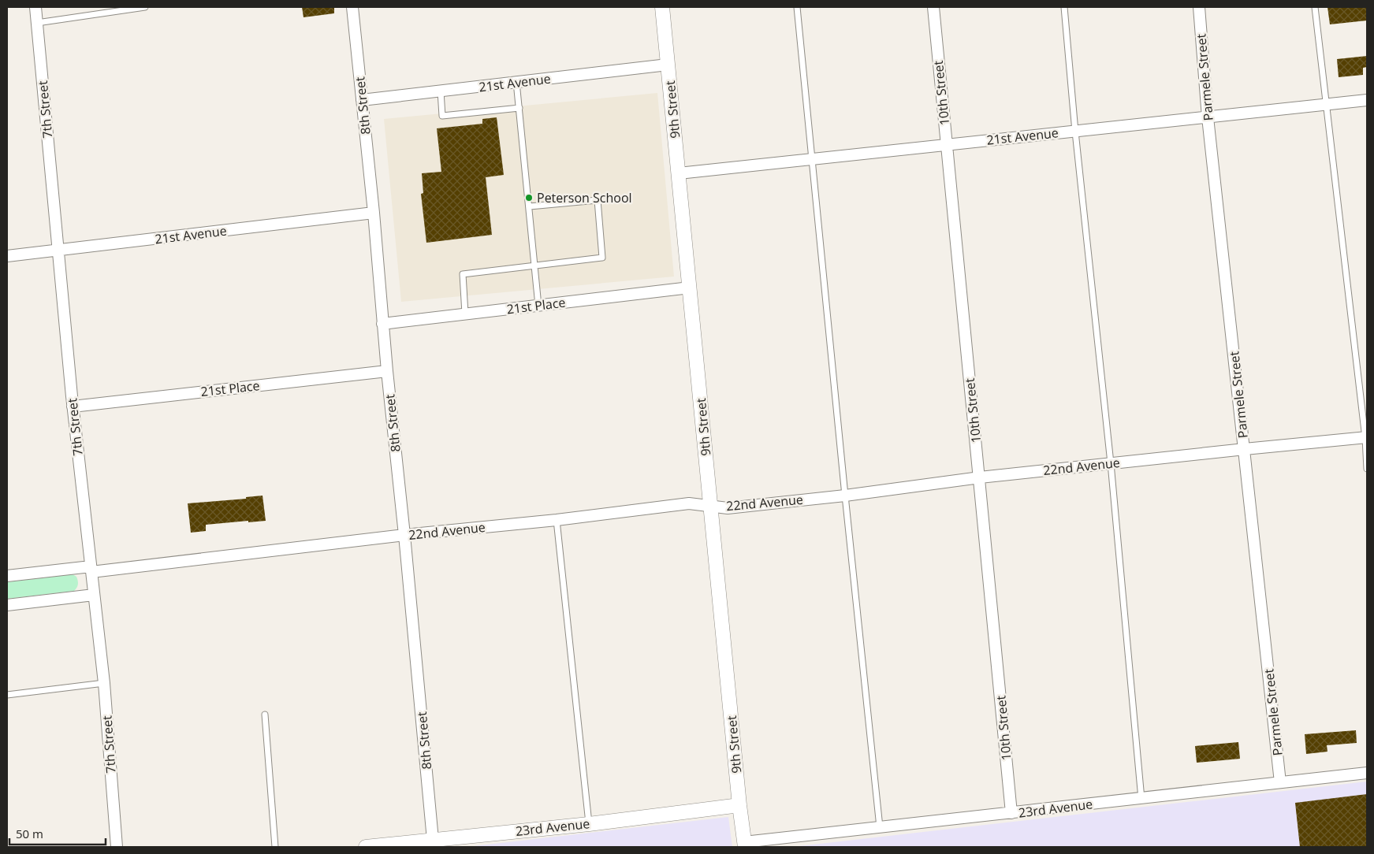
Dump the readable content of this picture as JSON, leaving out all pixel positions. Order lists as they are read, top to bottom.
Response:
{
  "streets": {
    "street": [
      "Parmele Street",
      "21st Avenue",
      "10th Street",
      "8th Street",
      "7th Street",
      "9th Street",
      "21st Place",
      "22nd Avenue",
      "23rd Avenue"
    ]
  },
  "crossings": [
    ["Parmele Street", "21st Avenue"],
    ["Parmele Street", "22nd Avenue"],
    ["Parmele Street", "23rd Avenue"],
    ["21st Avenue", "10th Street"],
    ["21st Avenue", "8th Street"],
    ["21st Avenue", "7th Street"],
    ["21st Avenue", "9th Street"],
    ["10th Street", "22nd Avenue"],
    ["10th Street", "23rd Avenue"],
    ["8th Street", "21st Place"],
    ["8th Street", "22nd Avenue"],
    ["8th Street", "23rd Avenue"],
    ["7th Street", "21st Place"],
    ["7th Street", "22nd Avenue"],
    ["9th Street", "21st Place"],
    ["9th Street", "22nd Avenue"],
    ["9th Street", "23rd Avenue"]
  ],
  "places": ["Peterson School"],
  "scale_bar": "50 m"
}
